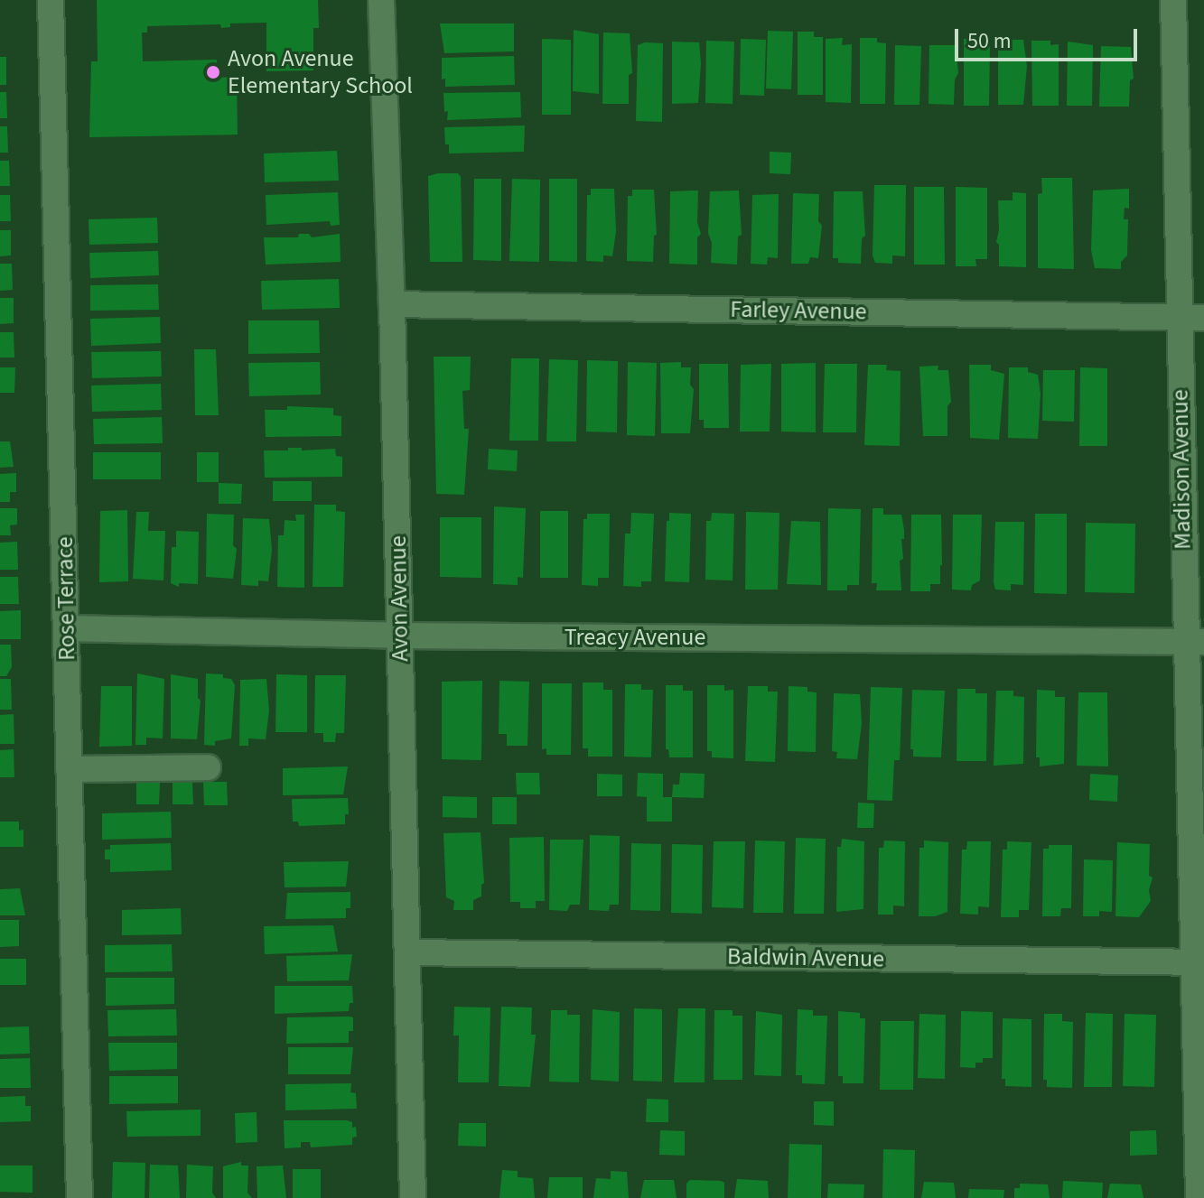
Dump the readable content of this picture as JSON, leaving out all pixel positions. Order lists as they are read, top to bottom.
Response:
{
  "streets": {
    "street": [
      "Farley Avenue",
      "Madison Avenue",
      "Rose Terrace",
      "Avon Avenue",
      "Treacy Avenue",
      "Baldwin Avenue"
    ]
  },
  "crossings": [
    ["Farley Avenue", "Madison Avenue"],
    ["Farley Avenue", "Avon Avenue"],
    ["Madison Avenue", "Treacy Avenue"],
    ["Madison Avenue", "Baldwin Avenue"],
    ["Rose Terrace", "Treacy Avenue"],
    ["Avon Avenue", "Treacy Avenue"],
    ["Avon Avenue", "Baldwin Avenue"]
  ],
  "places": ["Avon Avenue Elementary School"],
  "scale_bar": "50 m"
}
